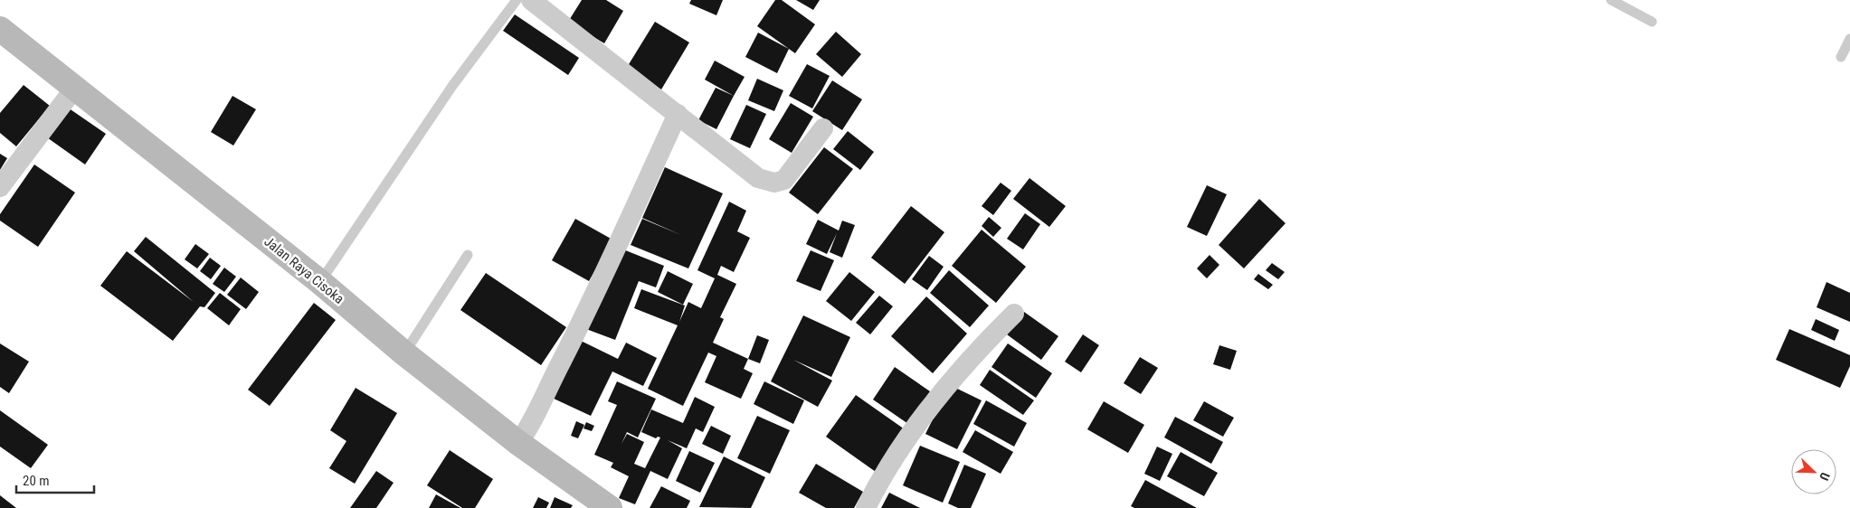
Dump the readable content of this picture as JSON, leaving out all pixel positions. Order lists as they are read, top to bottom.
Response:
{
  "streets": {
    "street": ["Jalan Raya Cisoka"]
  },
  "scale_bar": "20 m",
  "north": "bottom right"
}
